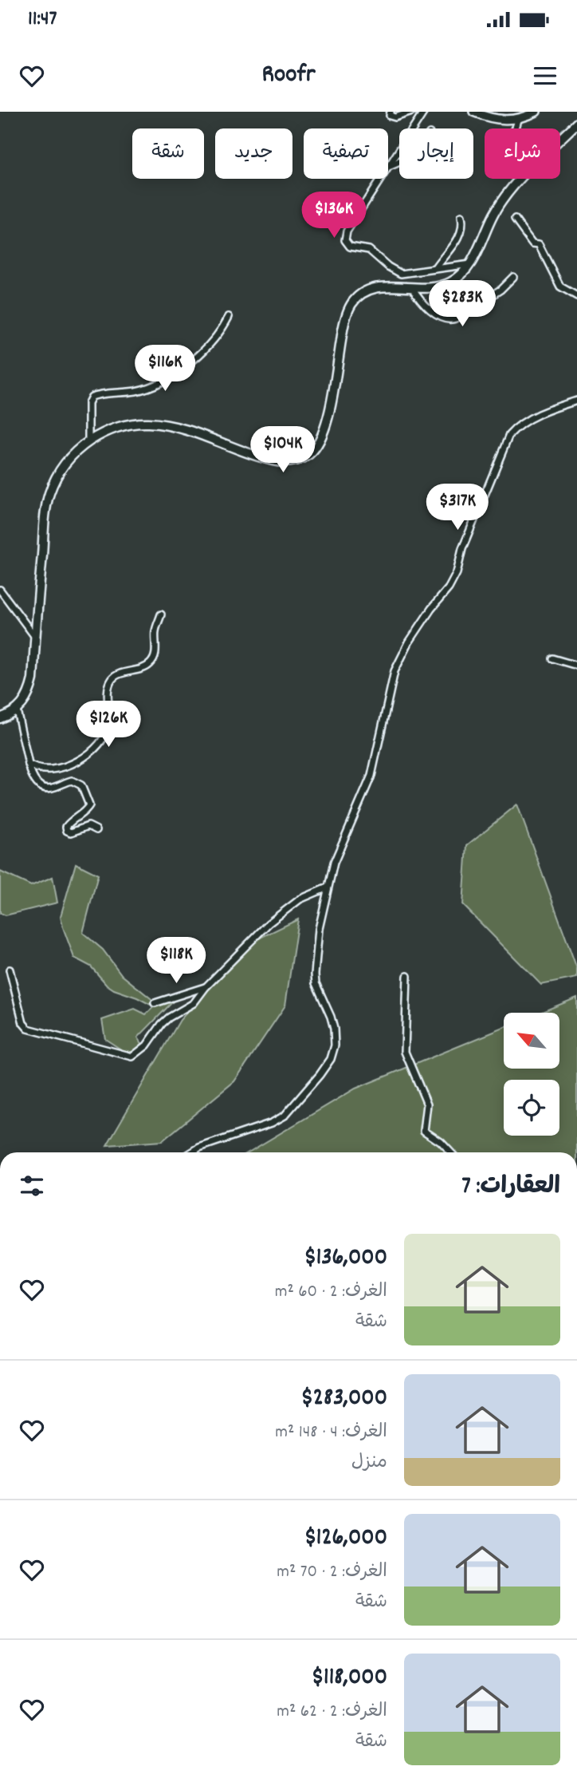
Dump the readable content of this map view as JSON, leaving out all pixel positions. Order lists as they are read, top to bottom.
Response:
{
  "north": "top left",
  "page": {
    "status": "11:47",
    "header": "Roofr",
    "chip": [
      "شراء",
      "إيجار",
      "تصفية",
      "جديد",
      "شقة"
    ],
    "price": [
      "$136K",
      "$283K",
      "$116K",
      "$104K",
      "$317K",
      "$126K",
      "$118K"
    ],
    "heading": "العقارات: 7",
    "list": [
      {
        "name": "$136,000",
        "note": "الغرف: 2 · 60 m² · شقة"
      },
      {
        "name": "$283,000",
        "note": "الغرف: 4 · 148 m² · منزل"
      },
      {
        "name": "$126,000",
        "note": "الغرف: 2 · 70 m² · شقة"
      },
      {
        "name": "$118,000",
        "note": "الغرف: 2 · 62 m² · شقة"
      }
    ]
  }
}
